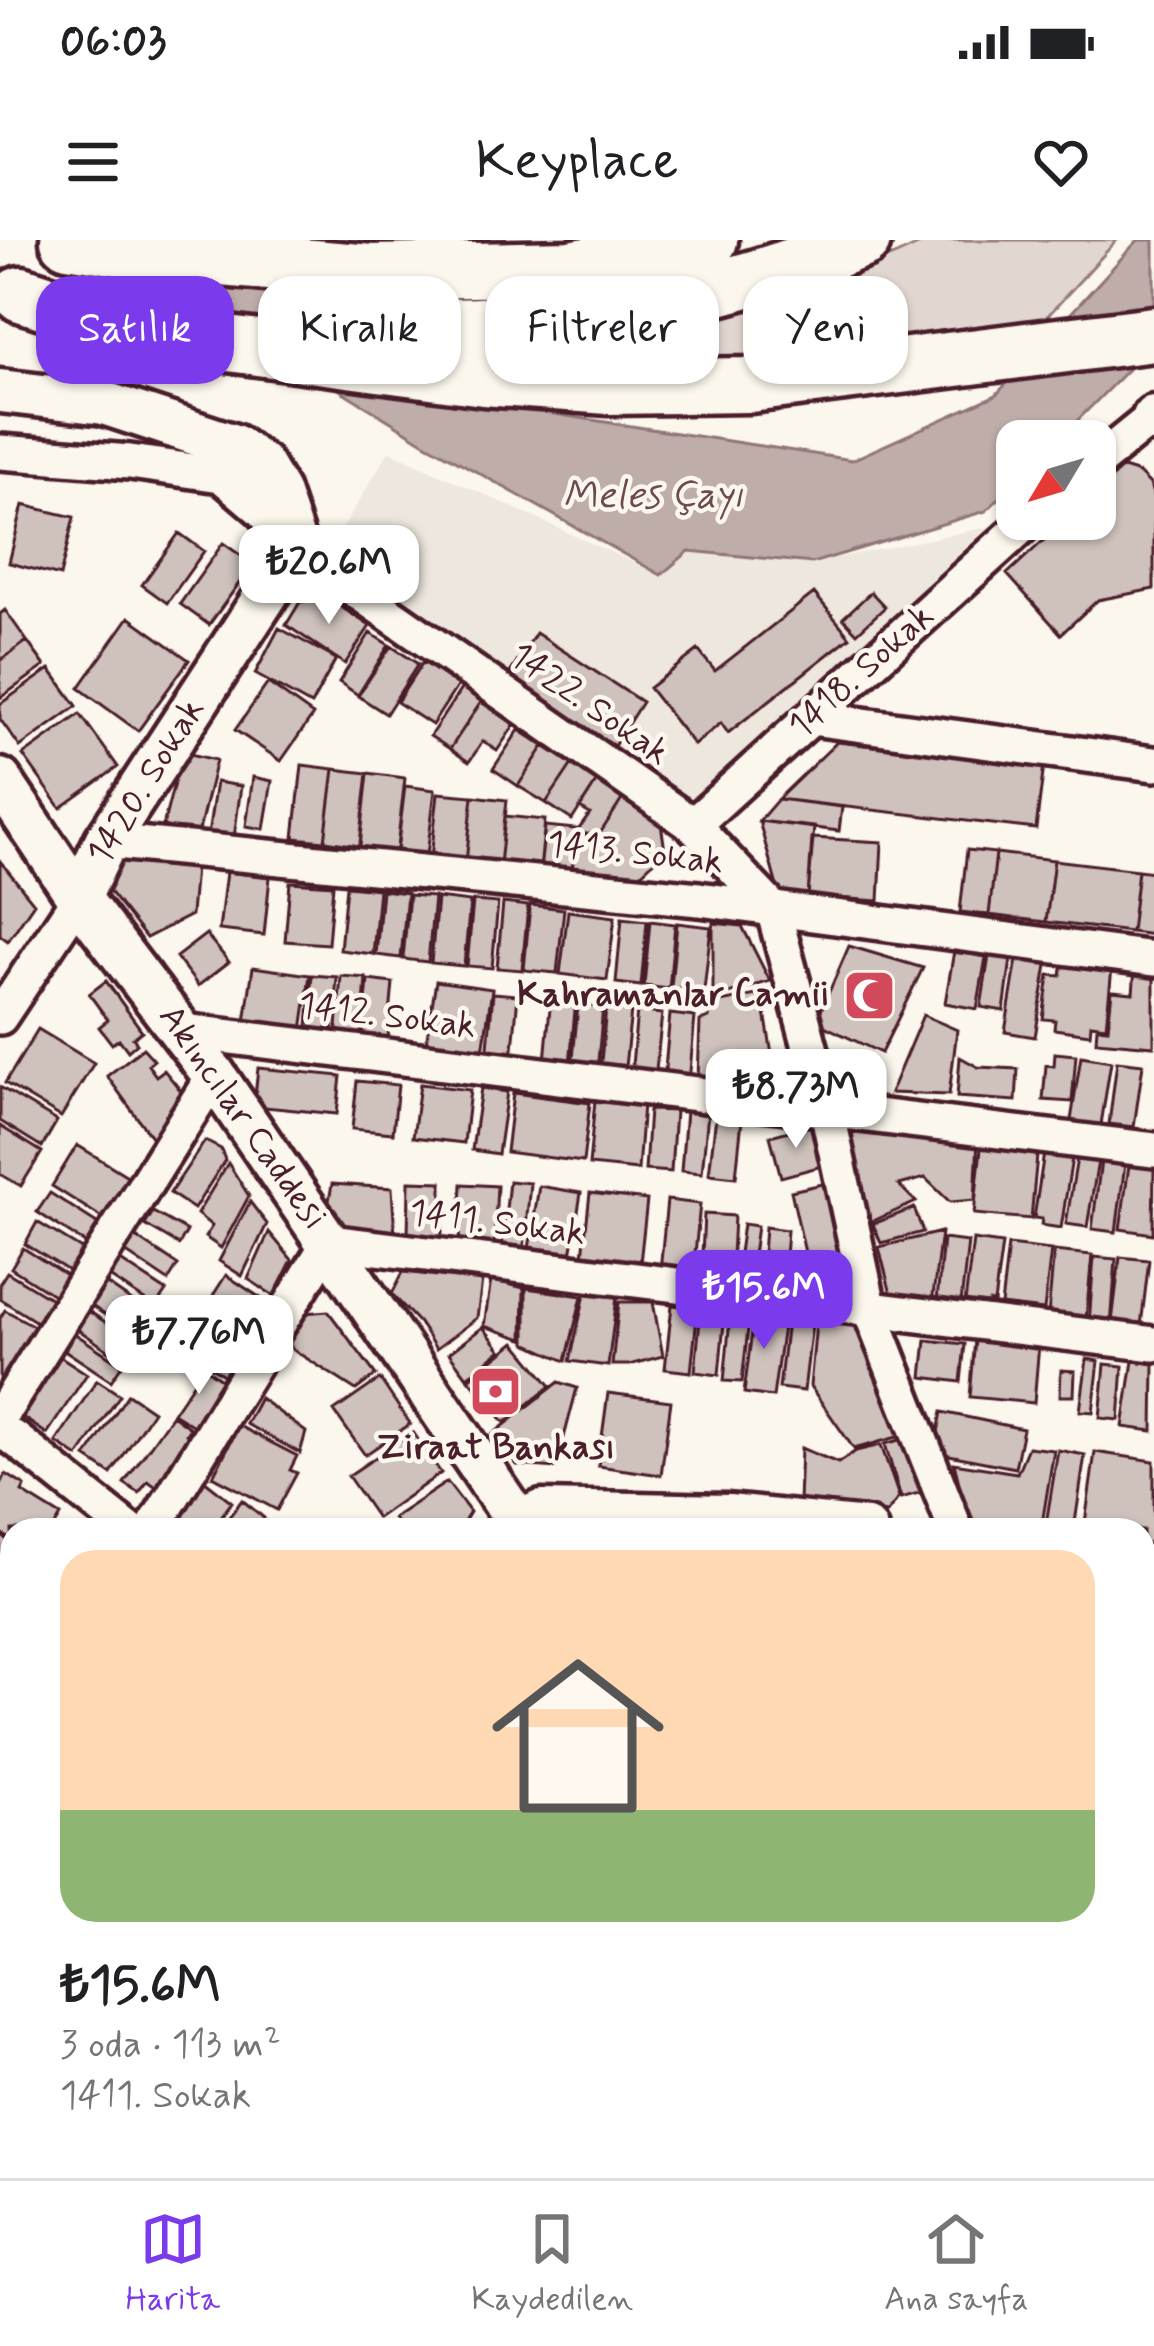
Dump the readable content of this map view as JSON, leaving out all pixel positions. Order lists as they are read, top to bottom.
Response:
{
  "streets": {
    "street": [
      "1418. Sokak",
      "1422. Sokak",
      "1420. Sokak",
      "1413. Sokak",
      "1412. Sokak",
      "Akıncılar Caddesi",
      "1411. Sokak"
    ]
  },
  "crossings": [
    ["1418. Sokak", "1422. Sokak"],
    ["1422. Sokak", "1420. Sokak"],
    ["1422. Sokak", "1413. Sokak"],
    ["1420. Sokak", "1413. Sokak"],
    ["1420. Sokak", "Akıncılar Caddesi"],
    ["1412. Sokak", "Akıncılar Caddesi"],
    ["Akıncılar Caddesi", "1411. Sokak"]
  ],
  "water": ["Meles Çayı"],
  "places": {
    "mosque": ["Kahramanlar Camii"],
    "bank": ["Ziraat Bankası"]
  },
  "north": "bottom left",
  "page": {
    "status": "06:03",
    "header": "Keyplace",
    "chip": [
      "Satılık",
      "Kiralık",
      "Filtreler",
      "Yeni"
    ],
    "price": [
      "₺20.6M",
      "₺8.73M",
      "₺15.6M",
      "₺7.76M"
    ],
    "list": [
      {
        "name": "₺15.6M",
        "note": "3 oda · 113 m² · 1411. Sokak"
      }
    ],
    "tabs": ["Harita", "Kaydedilen", "Ana sayfa"]
  }
}
